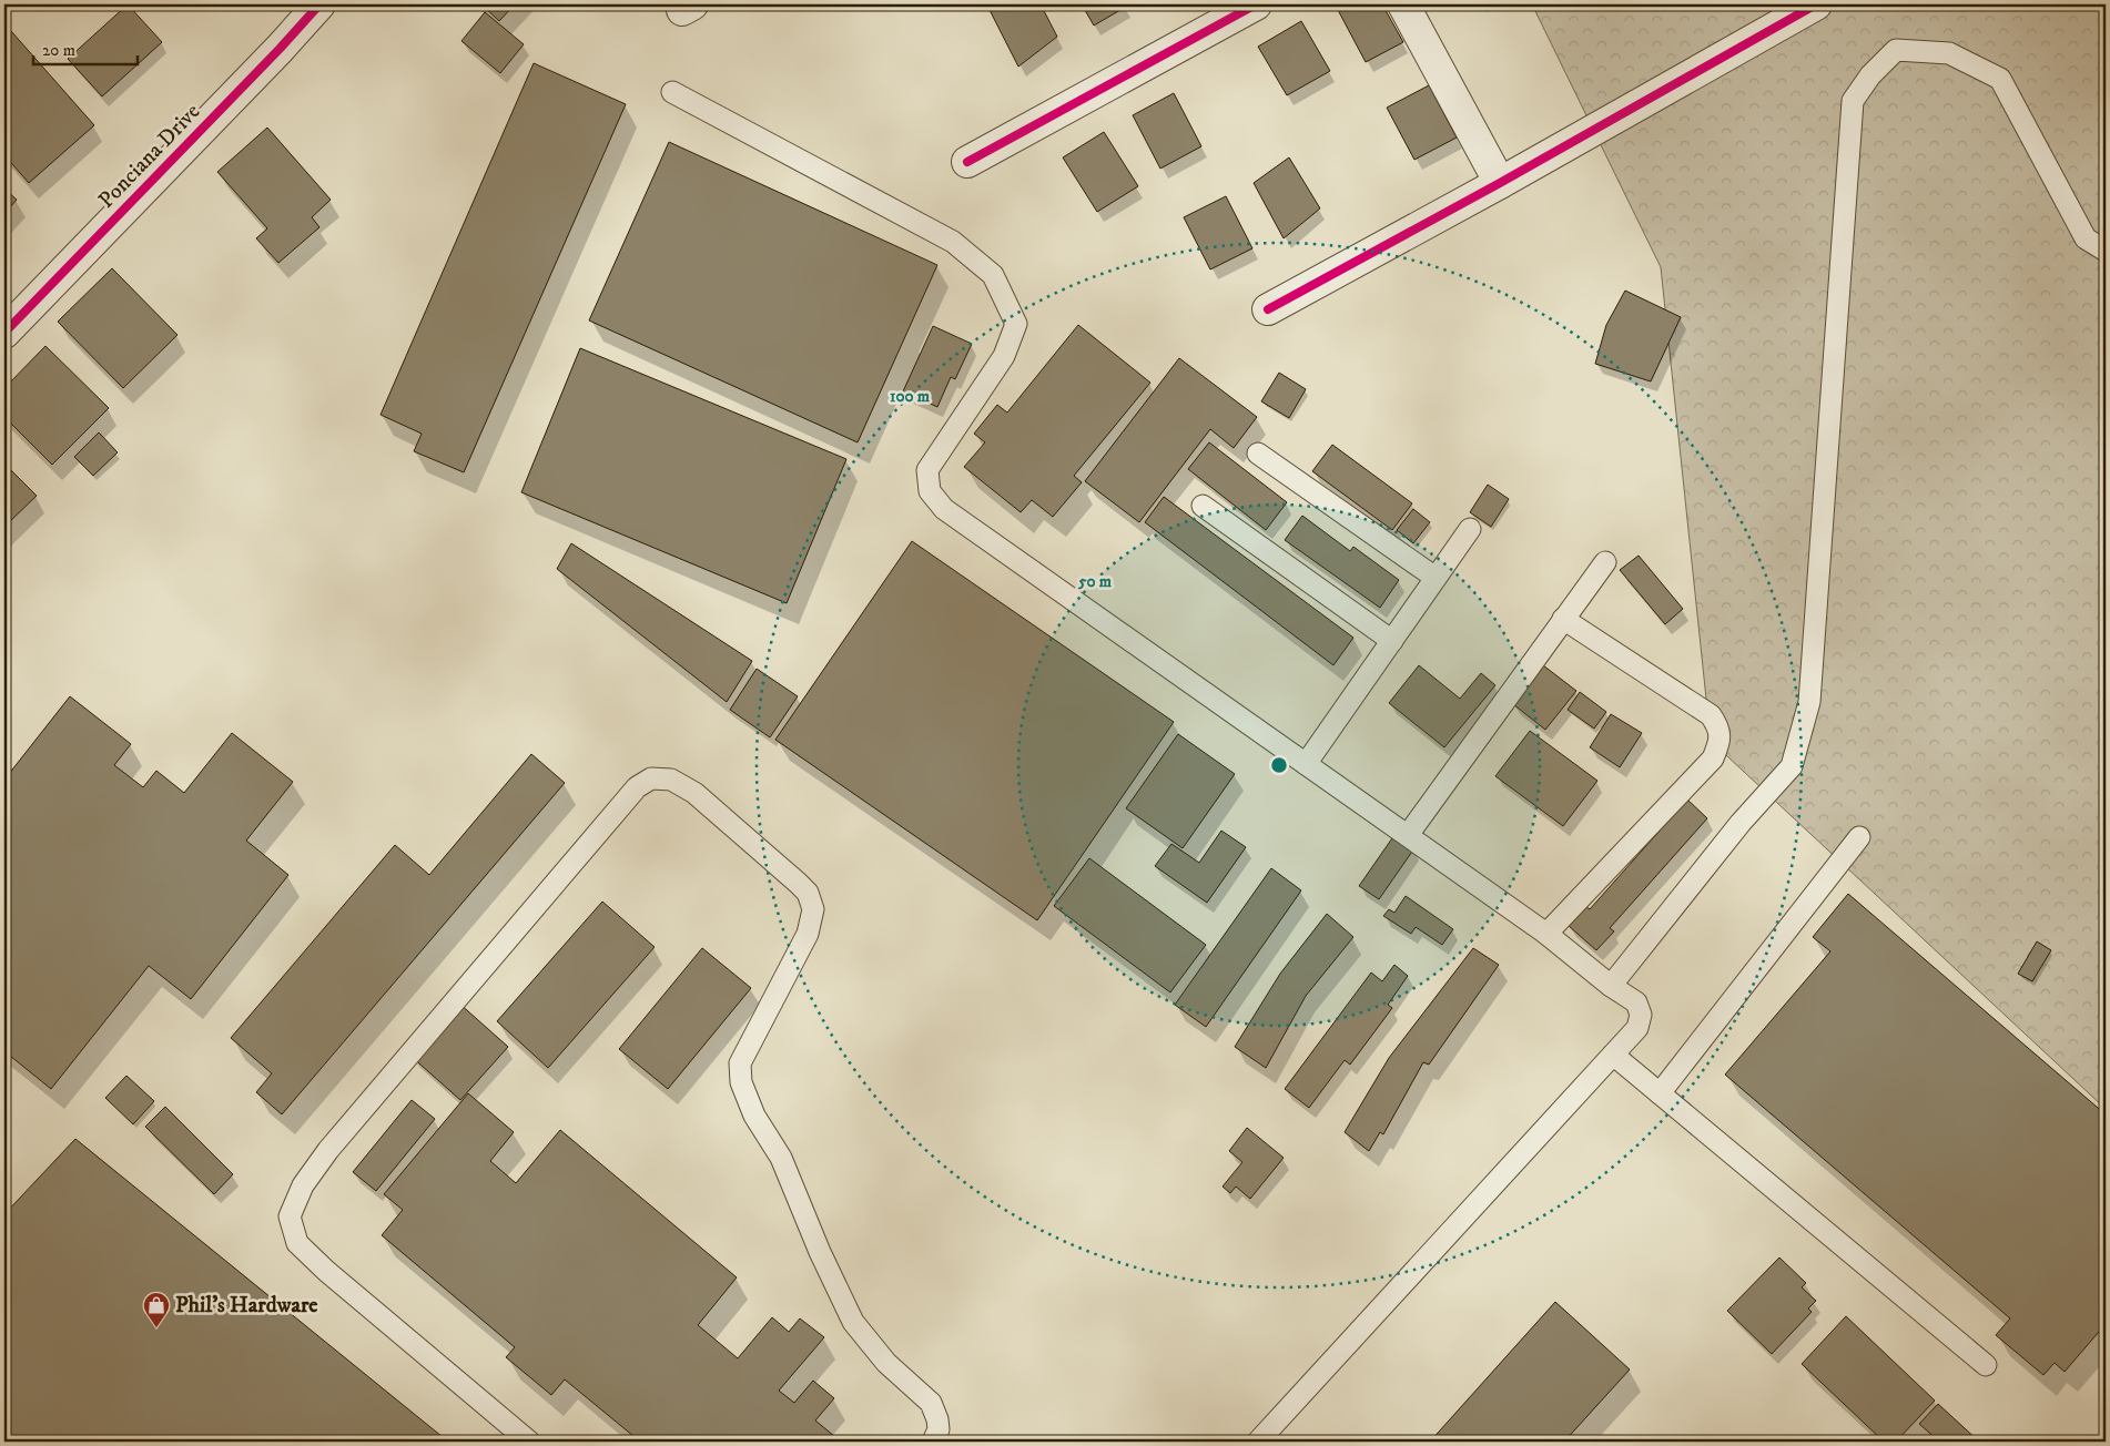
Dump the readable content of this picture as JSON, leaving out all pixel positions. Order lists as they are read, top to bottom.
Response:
{
  "streets": {
    "street": ["Ponciana Drive"]
  },
  "places": {
    "shop": ["Phil's Hardware"]
  },
  "scale_bar": "20 m",
  "rings": ["100 m", "50 m"]
}
